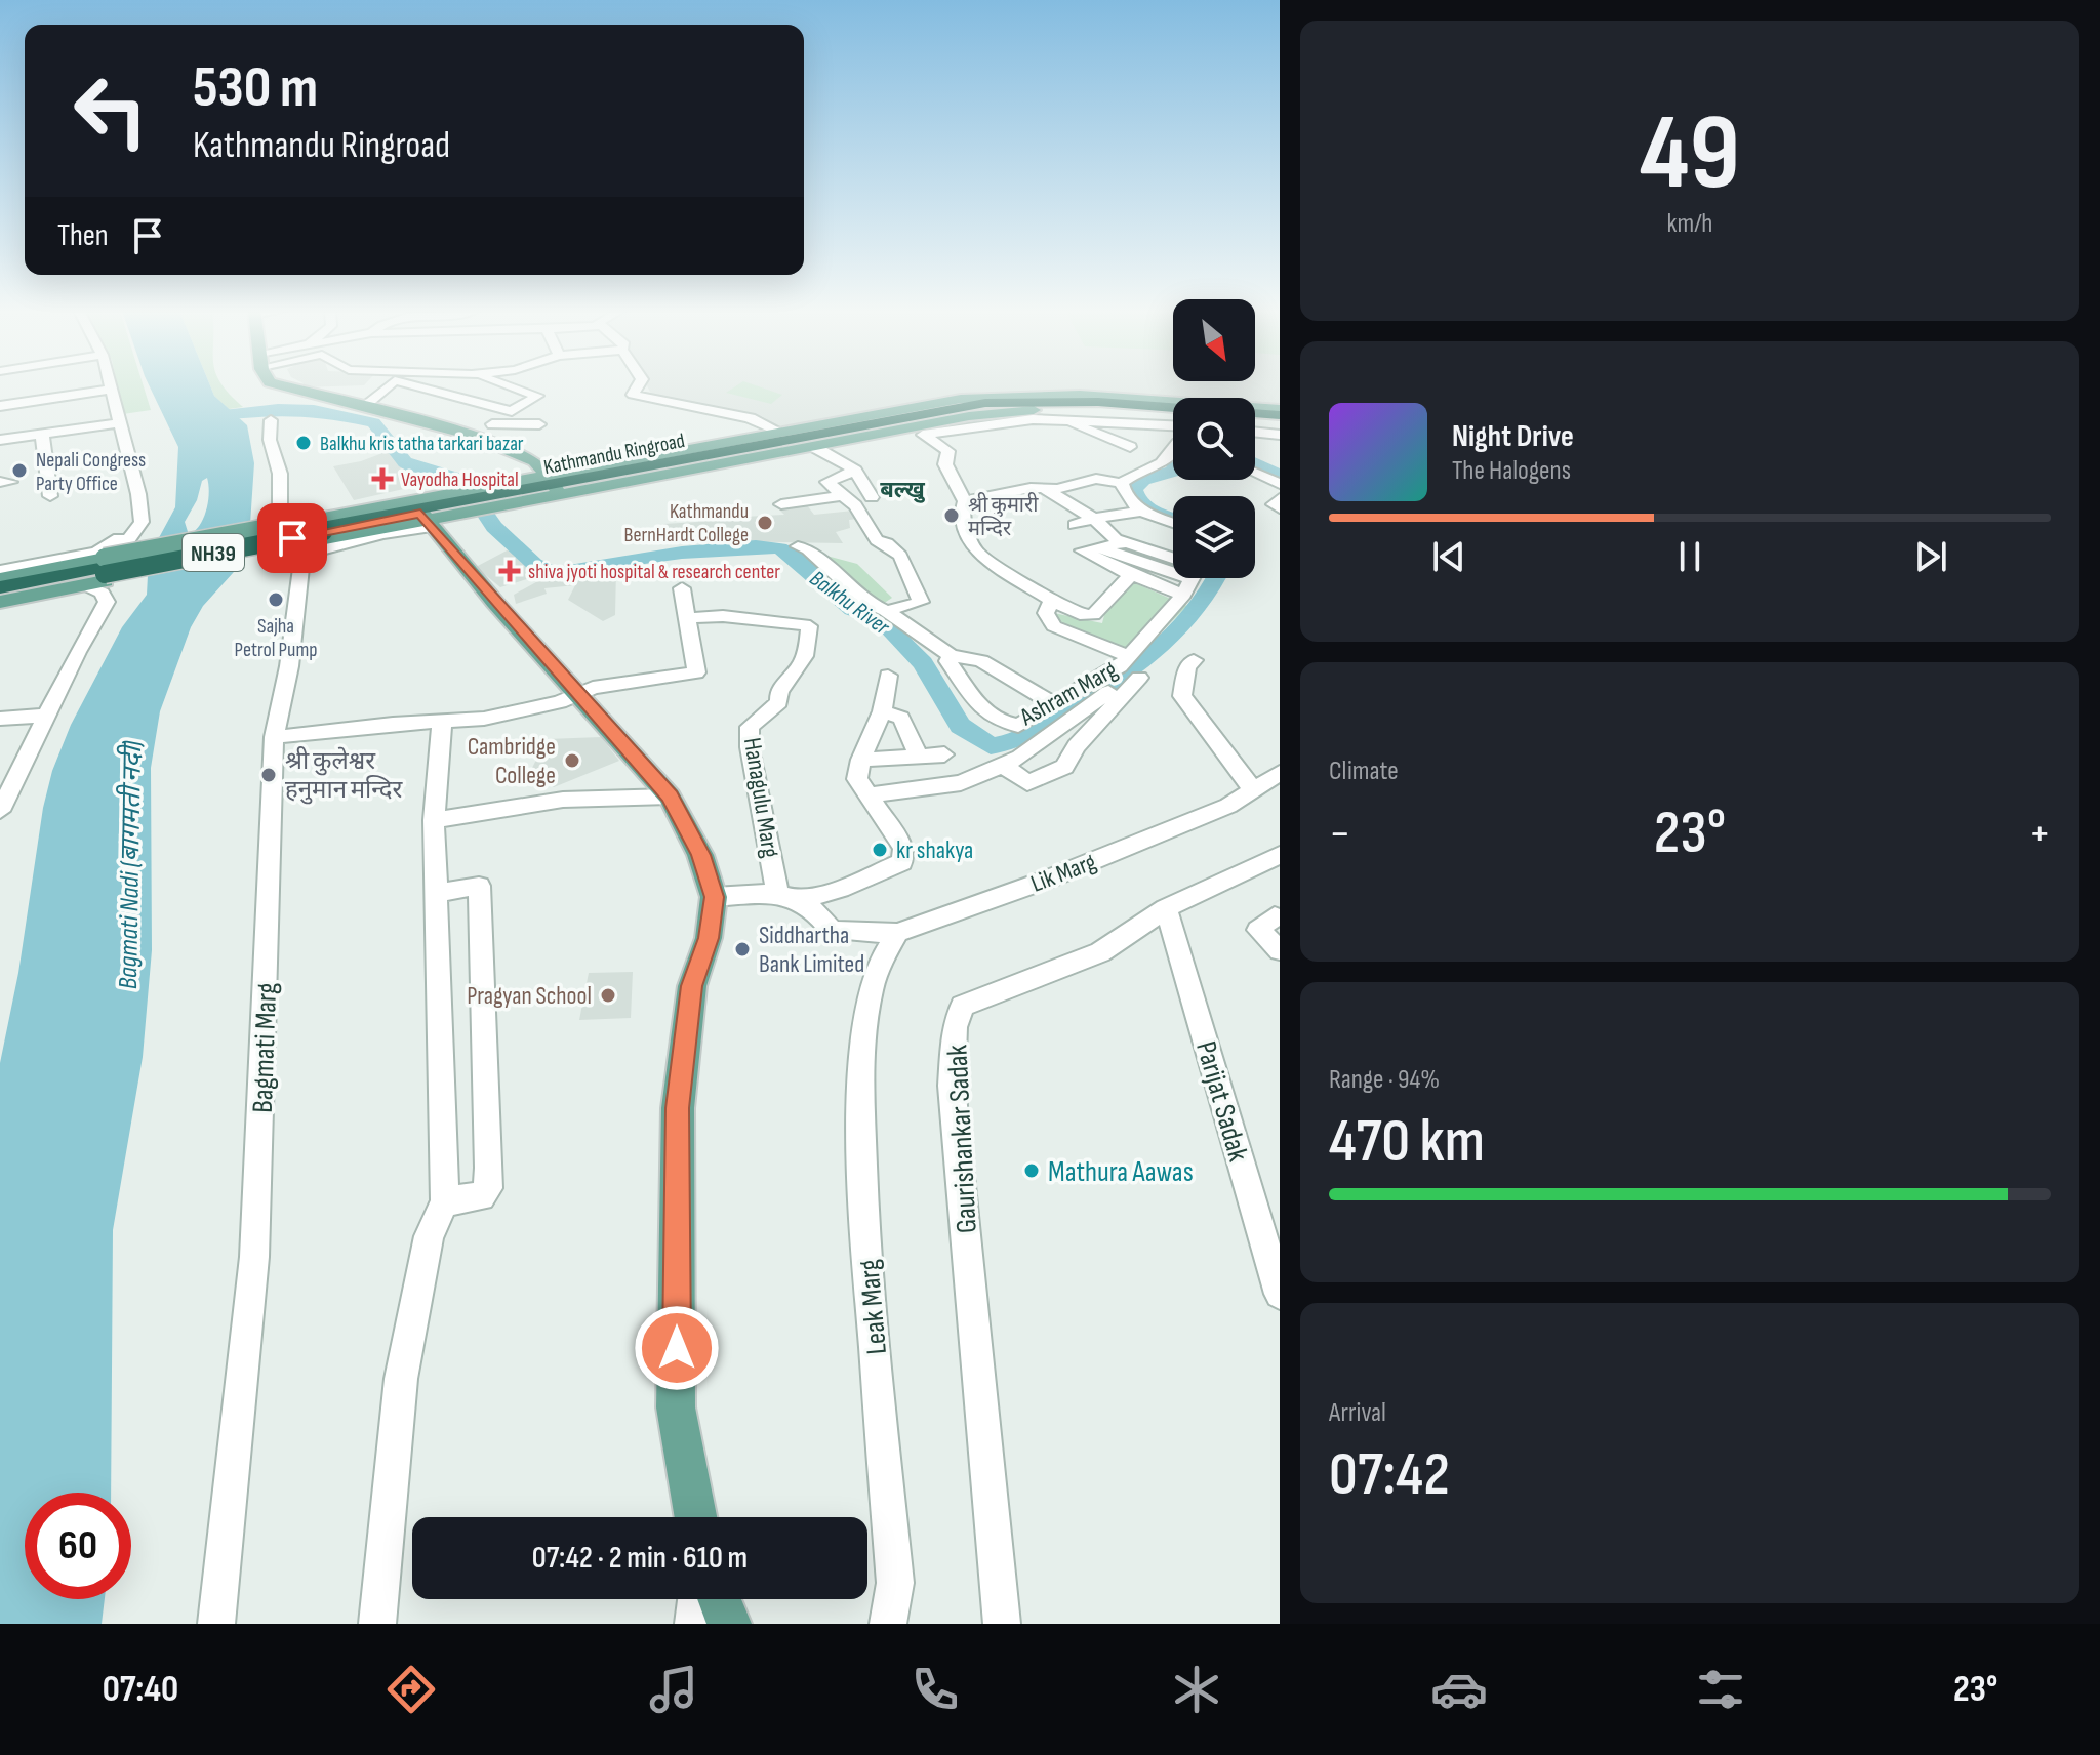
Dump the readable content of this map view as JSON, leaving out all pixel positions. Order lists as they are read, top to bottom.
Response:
{
  "streets": {
    "highway": ["Kathmandu Ringroad"],
    "street": [
      "Ashram Marg",
      "Hanagulu Marg",
      "Lik Marg",
      "Bagmati Marg",
      "Parijat Sadak",
      "Gaurishankar Sadak",
      "Leak Marg"
    ]
  },
  "crossings": [
    ["Lik Marg", "Leak Marg"],
    ["Parijat Sadak", "Gaurishankar Sadak"]
  ],
  "districts": ["बल्खु"],
  "water": ["Balkhu River", "Bagmati Nadi (बागमती नदी)"],
  "places": {
    "other": [
      "Balkhu kris tatha tarkari bazar",
      "Nepali Congress Party Office",
      "श्री कुमारी मन्दिर",
      "Kathmandu BernHardt College",
      "Sajha Petrol Pump",
      "Cambridge College",
      "श्री कुलेश्वर हनुमान मन्दिर",
      "kr shakya",
      "Siddhartha Bank Limited",
      "Pragyan School",
      "Mathura Aawas"
    ],
    "health": ["Vayodha Hospital", "shiva jyoti hospital & research center"]
  },
  "north": "bottom right",
  "page": {
    "tile": [
      ["49", "km/h"],
      "Climate",
      ["Range · 94%", "470 km"],
      ["Arrival", "07:42"]
    ],
    "turn": ["530 m", "Kathmandu Ringroad"],
    "then": "Then",
    "song": ["Night Drive", "The Halogens"],
    "heat": ["−", "23°", "+"],
    "limit": "60",
    "trip": "07:42 · 2 min · 610 m",
    "tabs": ["07:40", "23°"]
  }
}
